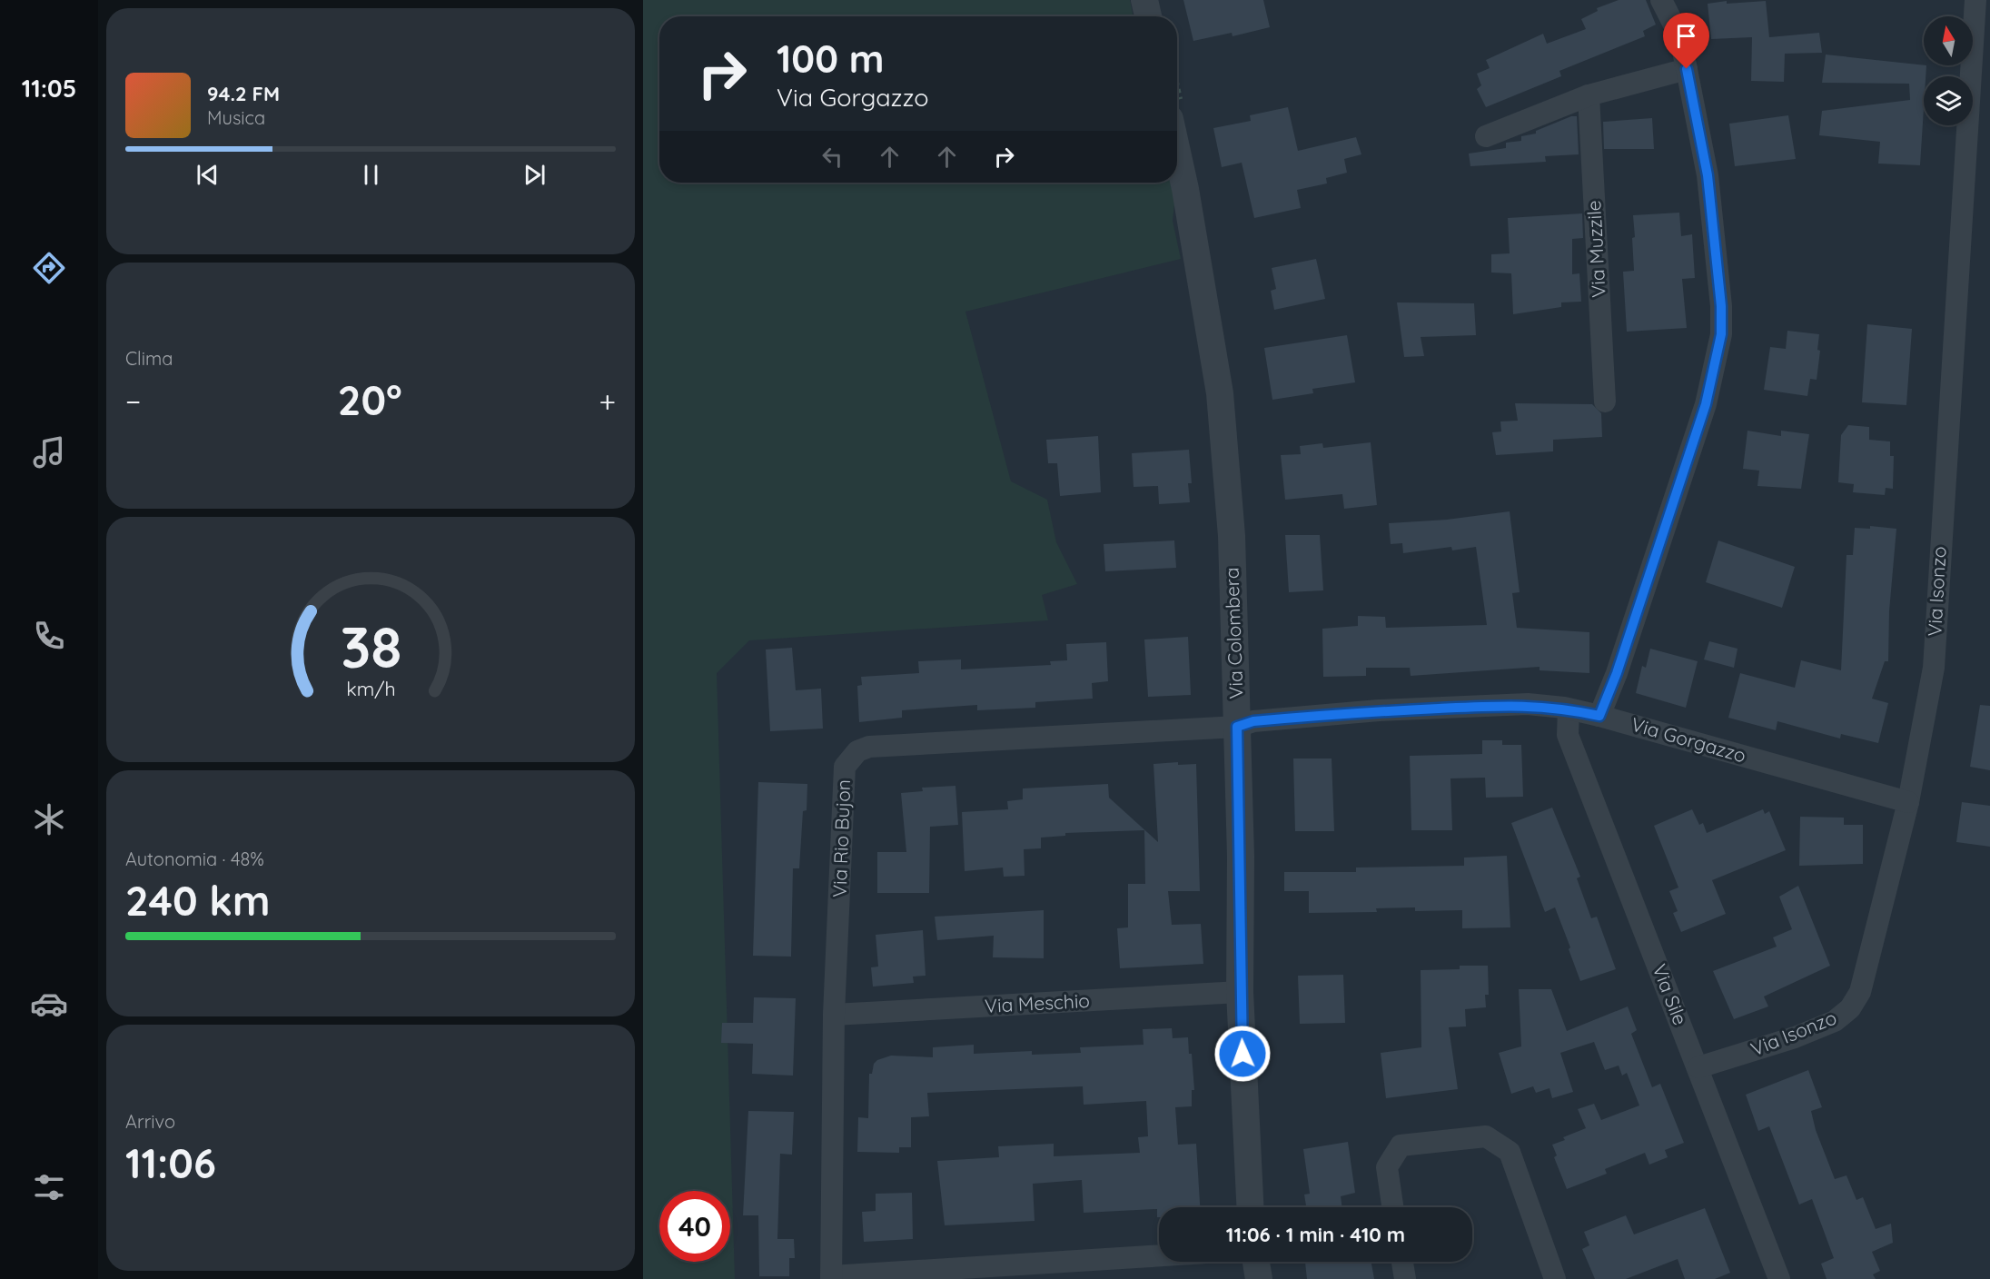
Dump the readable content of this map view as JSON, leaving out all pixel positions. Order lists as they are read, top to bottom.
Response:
{
  "streets": {
    "street": [
      "Via Muzzile",
      "Via Isonzo",
      "Via Colombera",
      "Via Gorgazzo",
      "Via Rio Bujon",
      "Via Sile",
      "Via Meschio"
    ]
  },
  "crossings": [
    ["Via Isonzo", "Via Gorgazzo"],
    ["Via Isonzo", "Via Sile"],
    ["Via Colombera", "Via Gorgazzo"],
    ["Via Colombera", "Via Rio Bujon"],
    ["Via Colombera", "Via Meschio"],
    ["Via Gorgazzo", "Via Rio Bujon"],
    ["Via Gorgazzo", "Via Sile"],
    ["Via Rio Bujon", "Via Meschio"]
  ],
  "north": "top",
  "page": {
    "tabs": "11:05",
    "turn": ["100 m", "Via Gorgazzo"],
    "song": ["94.2 FM", "Musica"],
    "tile": [
      "Clima",
      ["Autonomia · 48%", "240 km"],
      ["Arrivo", "11:06"]
    ],
    "heat": ["−", "20°", "+"],
    "limit": "40",
    "trip": "11:06 · 1 min · 410 m",
    "gauge": ["38", "km/h"]
  }
}
